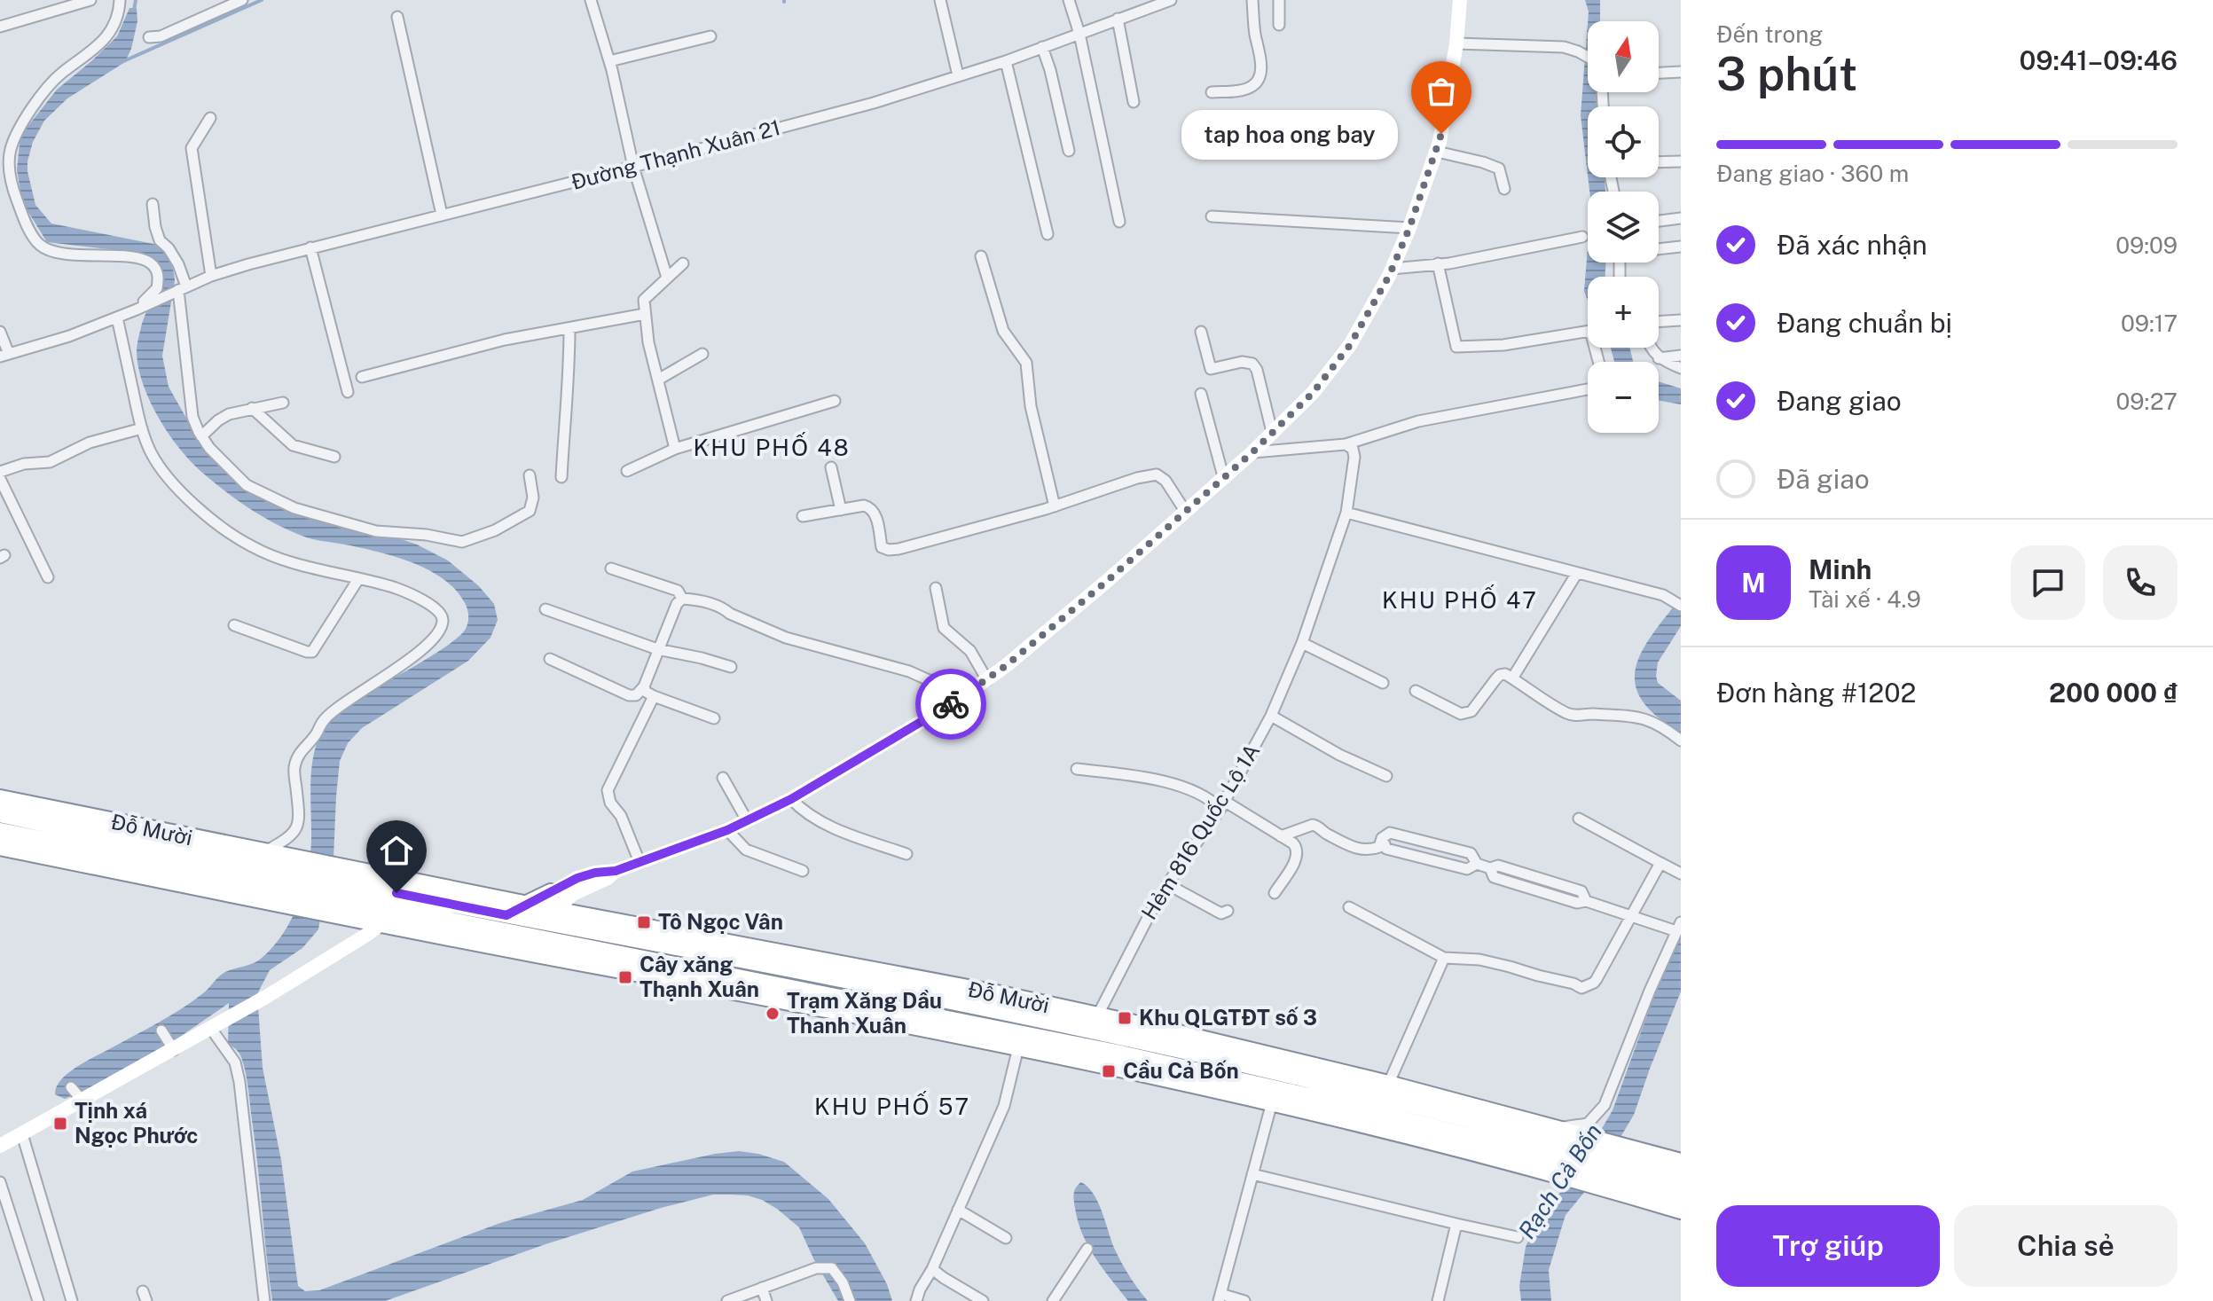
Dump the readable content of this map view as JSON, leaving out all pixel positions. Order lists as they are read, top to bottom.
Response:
{
  "streets": {
    "highway": ["Đỗ Mười"],
    "street": ["Đường Thạnh Xuân 21", "Hẻm 816 Quốc Lộ 1A"]
  },
  "crossings": [
    ["Đỗ Mười", "Hẻm 816 Quốc Lộ 1A"]
  ],
  "districts": ["KHU PHỐ 48", "KHU PHỐ 47", "KHU PHỐ 57"],
  "water": ["Rạch Cả Bốn"],
  "places": {
    "other": ["tap hoa ong bay", "Trạm Xăng Dầu Thanh Xuân"],
    "transit": [
      "Tô Ngọc Vân",
      "Cây xăng Thạnh Xuân",
      "Khu QLGTĐT số 3",
      "Cầu Cả Bốn",
      "Tịnh xá Ngọc Phước"
    ]
  },
  "north": "top",
  "page": {
    "heading": ["3 phút", "Đến trong", "09:41–09:46"],
    "panel": [
      "Minh",
      "Tài xế · 4.9",
      "Đơn hàng #1202",
      "200 000 ₫"
    ],
    "map_buttons": ["+", "−"],
    "bubble": "tap hoa ong bay",
    "bar": "Đang giao · 360 m",
    "list": [
      ["Đã xác nhận", "09:09"],
      ["Đang chuẩn bị", "09:17"],
      ["Đang giao", "09:27"],
      "Đã giao"
    ],
    "round": "M",
    "buttons": ["Trợ giúp", "Chia sẻ"]
  }
}
